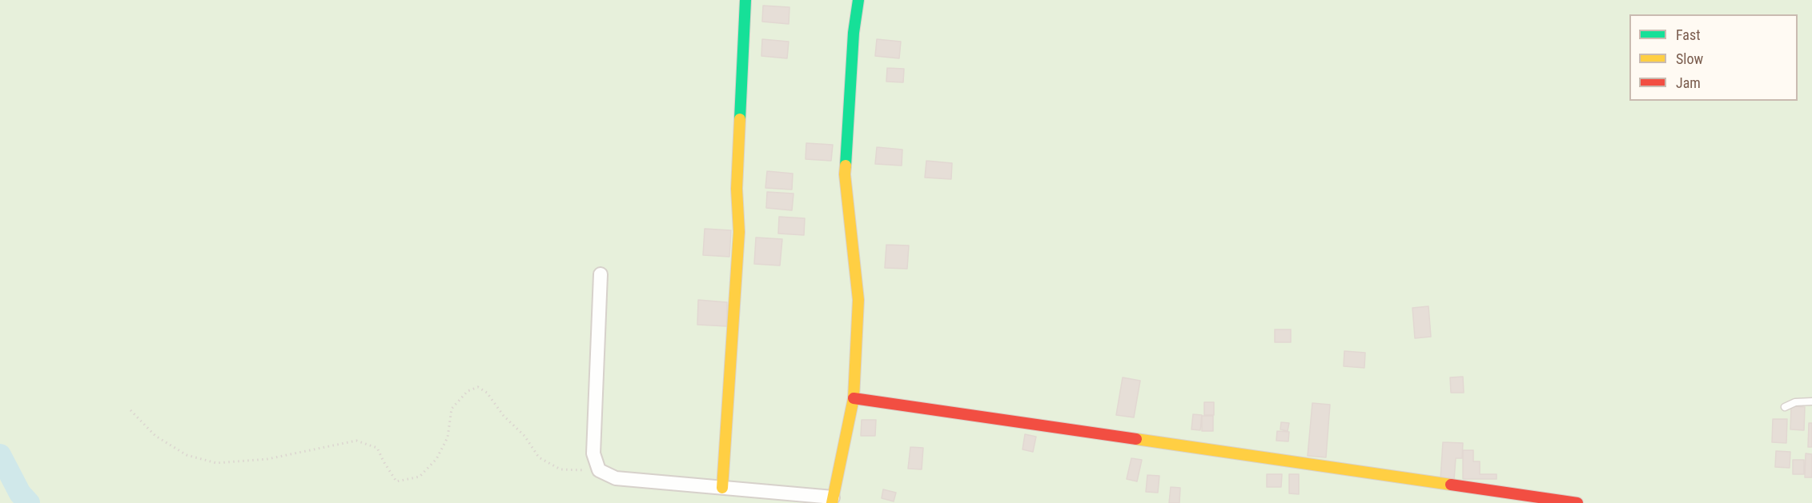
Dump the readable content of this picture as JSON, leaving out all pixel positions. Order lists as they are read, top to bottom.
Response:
{
  "legend": ["Fast", "Slow", "Jam"]
}
